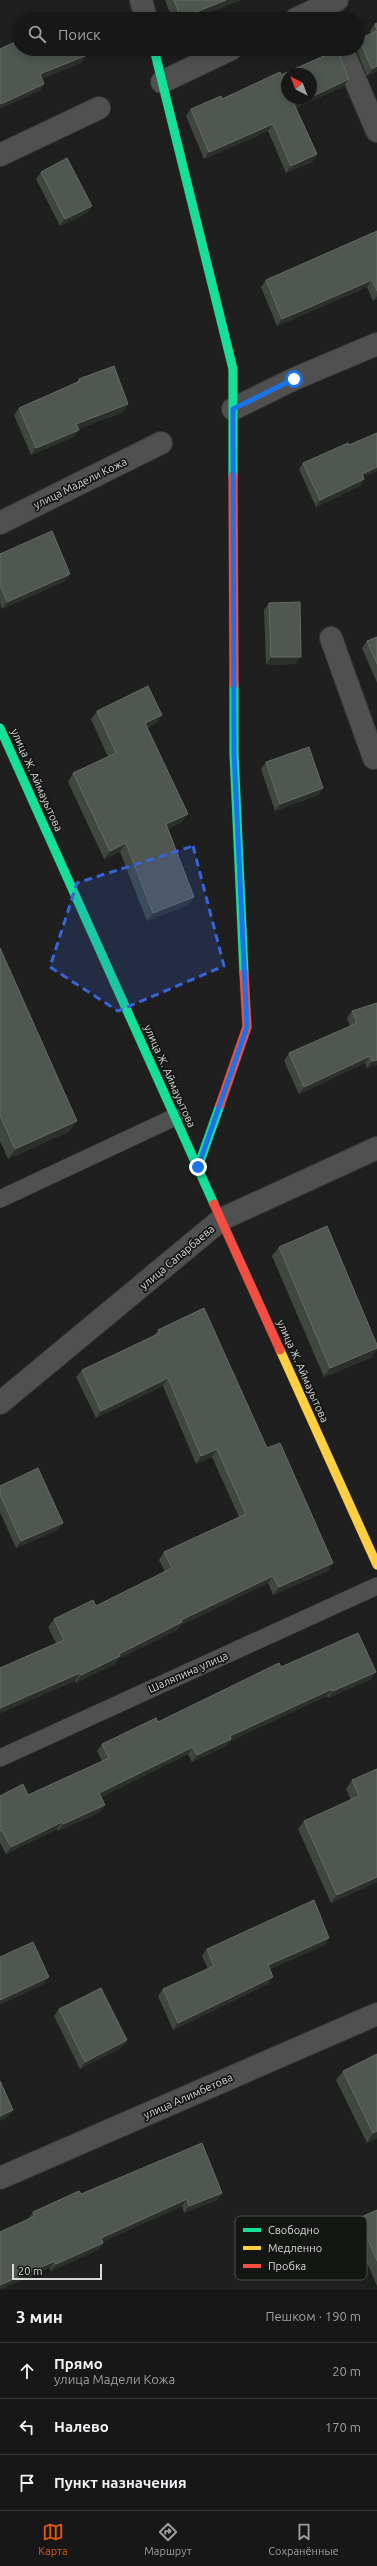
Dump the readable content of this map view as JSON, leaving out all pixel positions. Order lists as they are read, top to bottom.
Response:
{
  "streets": {
    "street": [
      "улица Мадели Кожа",
      "улица Ж. Аймауытова",
      "улица Сапарбаева",
      "улица Алимбетова"
    ],
    "lane": ["Шаляпина улица"]
  },
  "crossings": [
    ["улица Ж. Аймауытова", "улица Сапарбаева"]
  ],
  "legend": ["Свободно", "Медленно", "Пробка"],
  "scale_bar": "20 m",
  "north": "top left",
  "page": {
    "search": "Поиск",
    "scale": "20 m",
    "heading": ["3 мин", "Пешком · 190 m"],
    "list": [
      ["Прямо", "улица Мадели Кожа", "20 m"],
      ["Налево", "170 m"],
      "Пункт назначения"
    ],
    "nav": ["Карта", "Маршрут", "Сохранённые"]
  }
}
